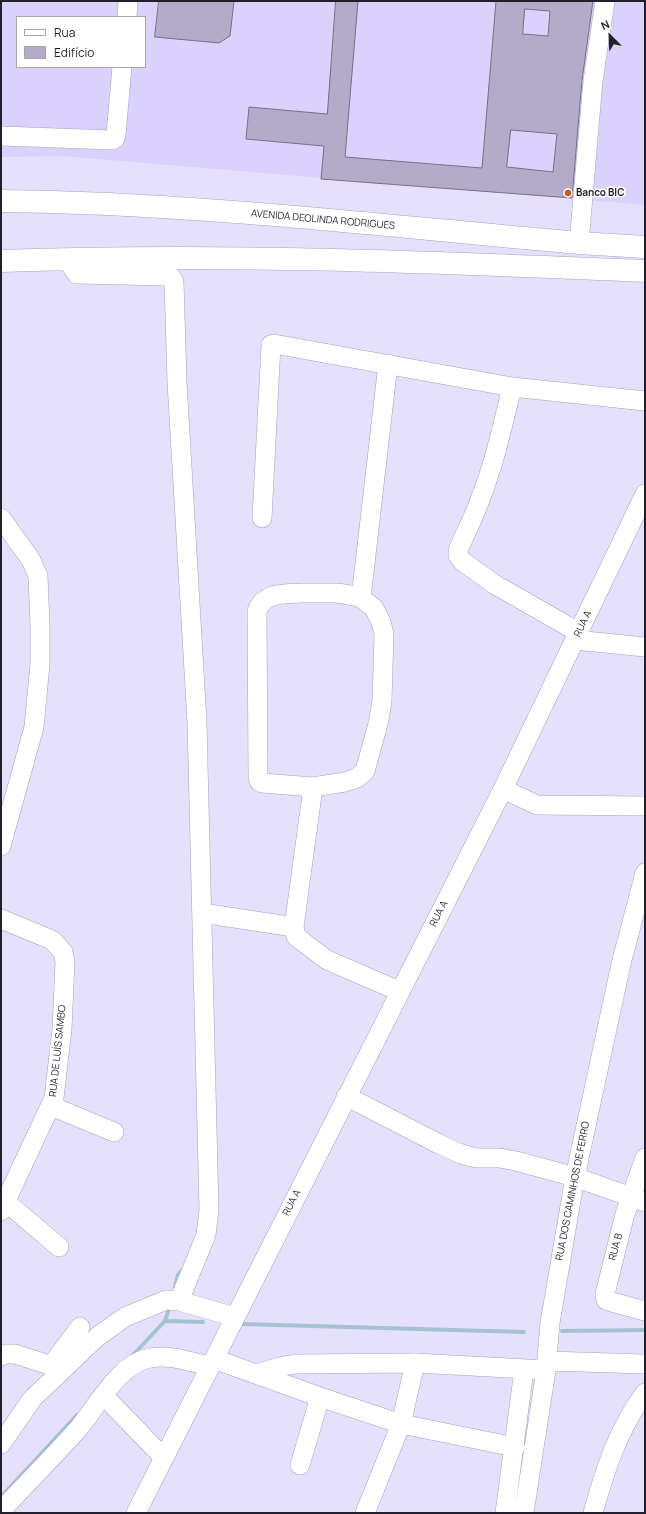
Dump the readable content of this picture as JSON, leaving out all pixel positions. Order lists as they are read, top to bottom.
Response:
{
  "streets": {
    "highway": ["AVENIDA DEOLINDA RODRIGUES"],
    "street": [
      "RUA A",
      "RUA DE LUÍS SAMBO",
      "RUA DOS CAMINHOS DE FERRO",
      "RUA B"
    ]
  },
  "places": ["Banco BIC"],
  "legend": ["Rua", "Edifício"],
  "north": "top left"
}
